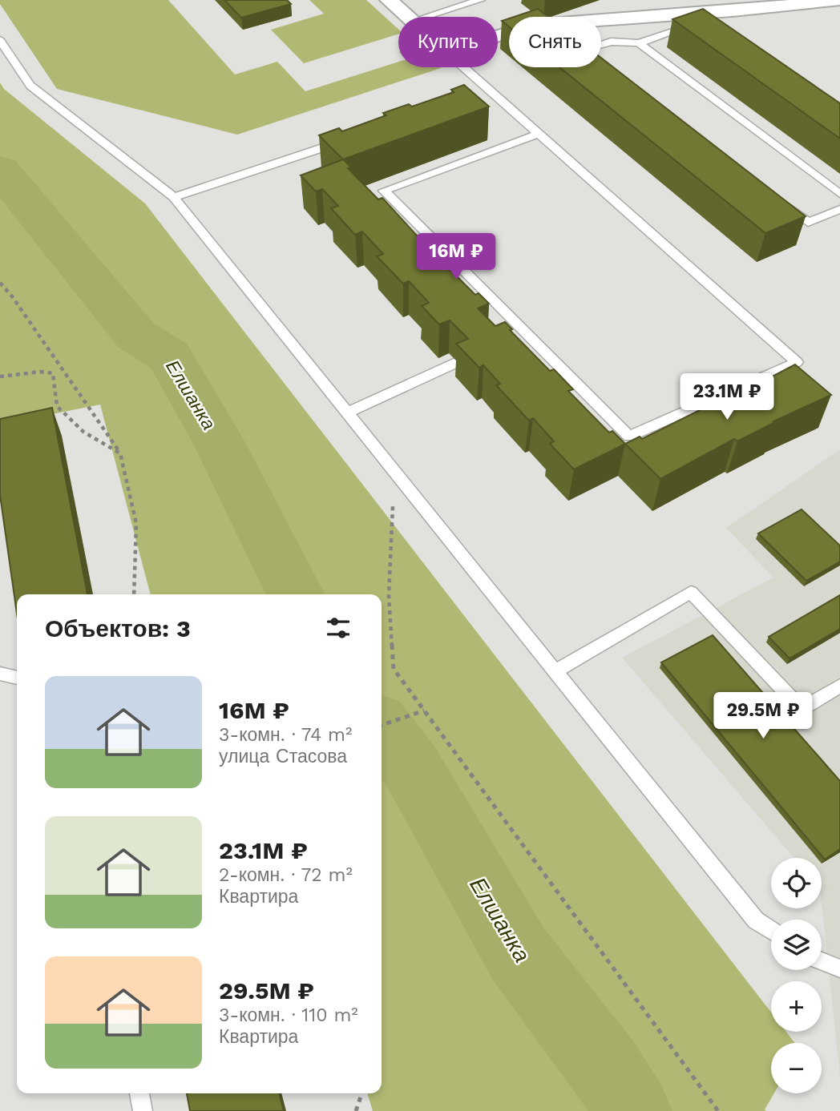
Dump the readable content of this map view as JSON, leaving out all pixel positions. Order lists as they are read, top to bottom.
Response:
{
  "water": ["Елшанка"],
  "page": {
    "chip": ["Купить", "Снять"],
    "price": ["16M ₽", "23.1M ₽", "29.5M ₽"],
    "heading": "Объектов: 3",
    "list": [
      {
        "name": "16M ₽",
        "note": "3-комн. · 74 m² · улица Стасова"
      },
      {
        "name": "23.1M ₽",
        "note": "2-комн. · 72 m² · Квартира"
      },
      {
        "name": "29.5M ₽",
        "note": "3-комн. · 110 m² · Квартира"
      }
    ],
    "map_buttons": ["+", "−"]
  }
}
